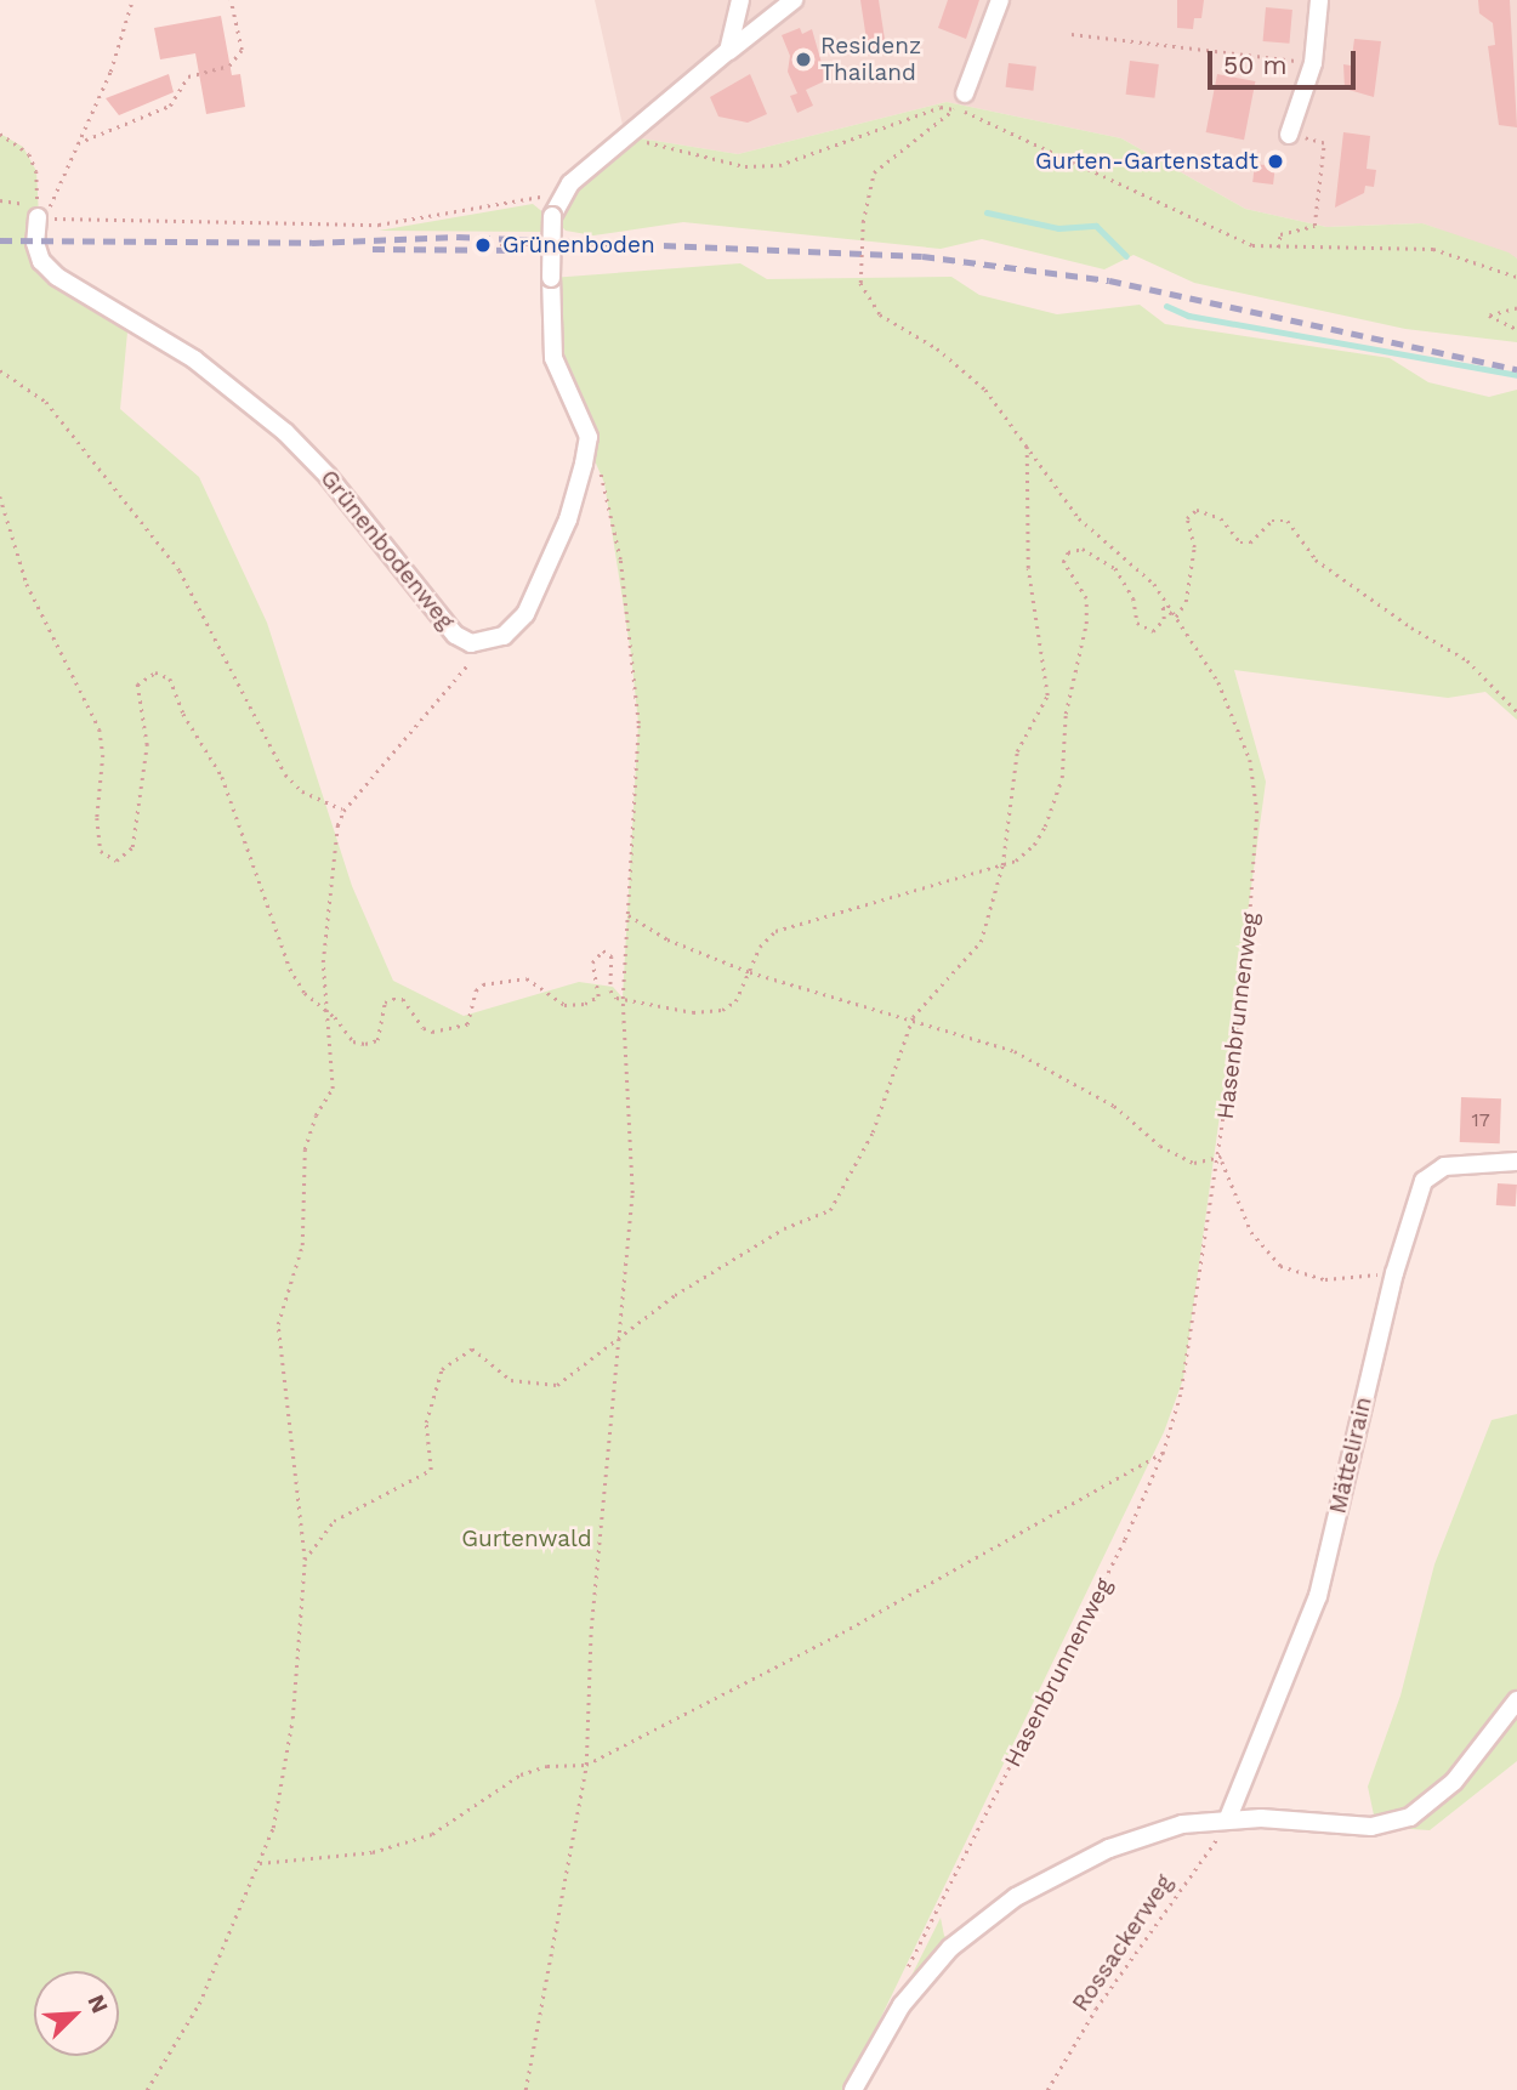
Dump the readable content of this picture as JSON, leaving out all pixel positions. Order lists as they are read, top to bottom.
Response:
{
  "streets": {
    "street": ["Grünenbodenweg", "Mättelirain"],
    "path": ["Hasenbrunnenweg", "Rossackerweg"]
  },
  "crossings": [
    ["Mättelirain", "Rossackerweg"]
  ],
  "parks": ["Gurtenwald"],
  "places": ["Residenz Thailand", "Gurten-Gartenstadt", "Grünenboden"],
  "house_numbers": ["17"],
  "scale_bar": "50 m",
  "north": "top right"
}
